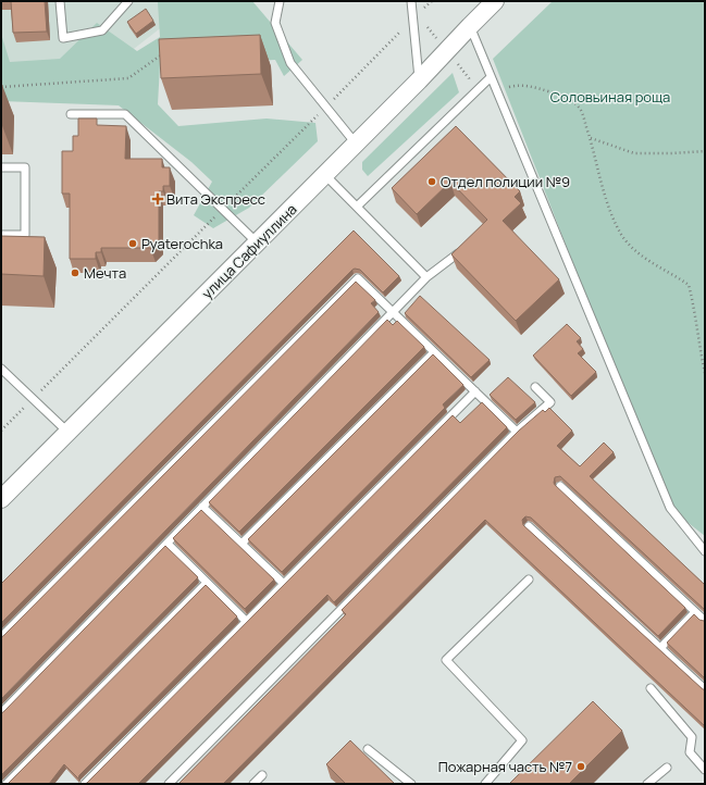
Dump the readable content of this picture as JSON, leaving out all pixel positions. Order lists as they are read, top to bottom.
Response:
{
  "streets": {
    "street": ["улица Сафиуллина"]
  },
  "parks": ["Соловьиная роща"],
  "places": {
    "other": [
      "Отдел полиции №9",
      "Pyaterochka",
      "Мечта",
      "Пожарная часть №7"
    ],
    "health": ["Вита Экспресс"]
  }
}
